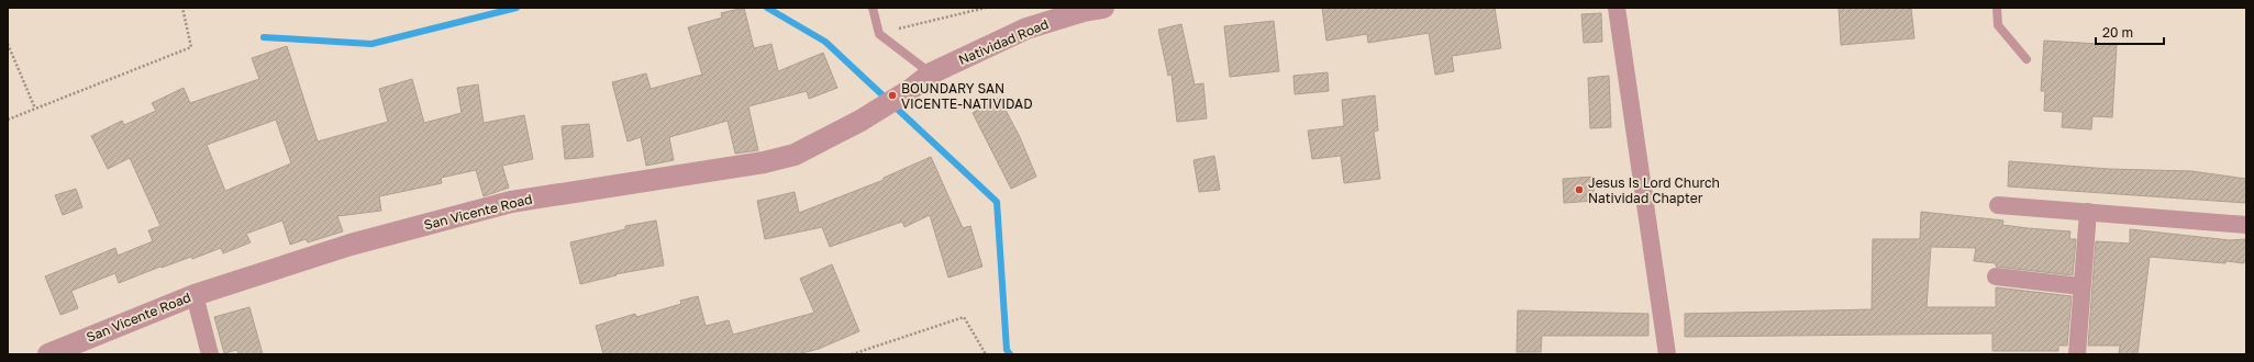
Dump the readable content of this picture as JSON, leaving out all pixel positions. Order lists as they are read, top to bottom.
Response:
{
  "streets": {
    "street": ["Natividad Road", "San Vicente Road"]
  },
  "crossings": [
    ["Natividad Road", "San Vicente Road"]
  ],
  "places": ["BOUNDARY SAN VICENTE-NATIVIDAD", "Jesus Is Lord Church Natividad Chapter"],
  "scale_bar": "20 m"
}
